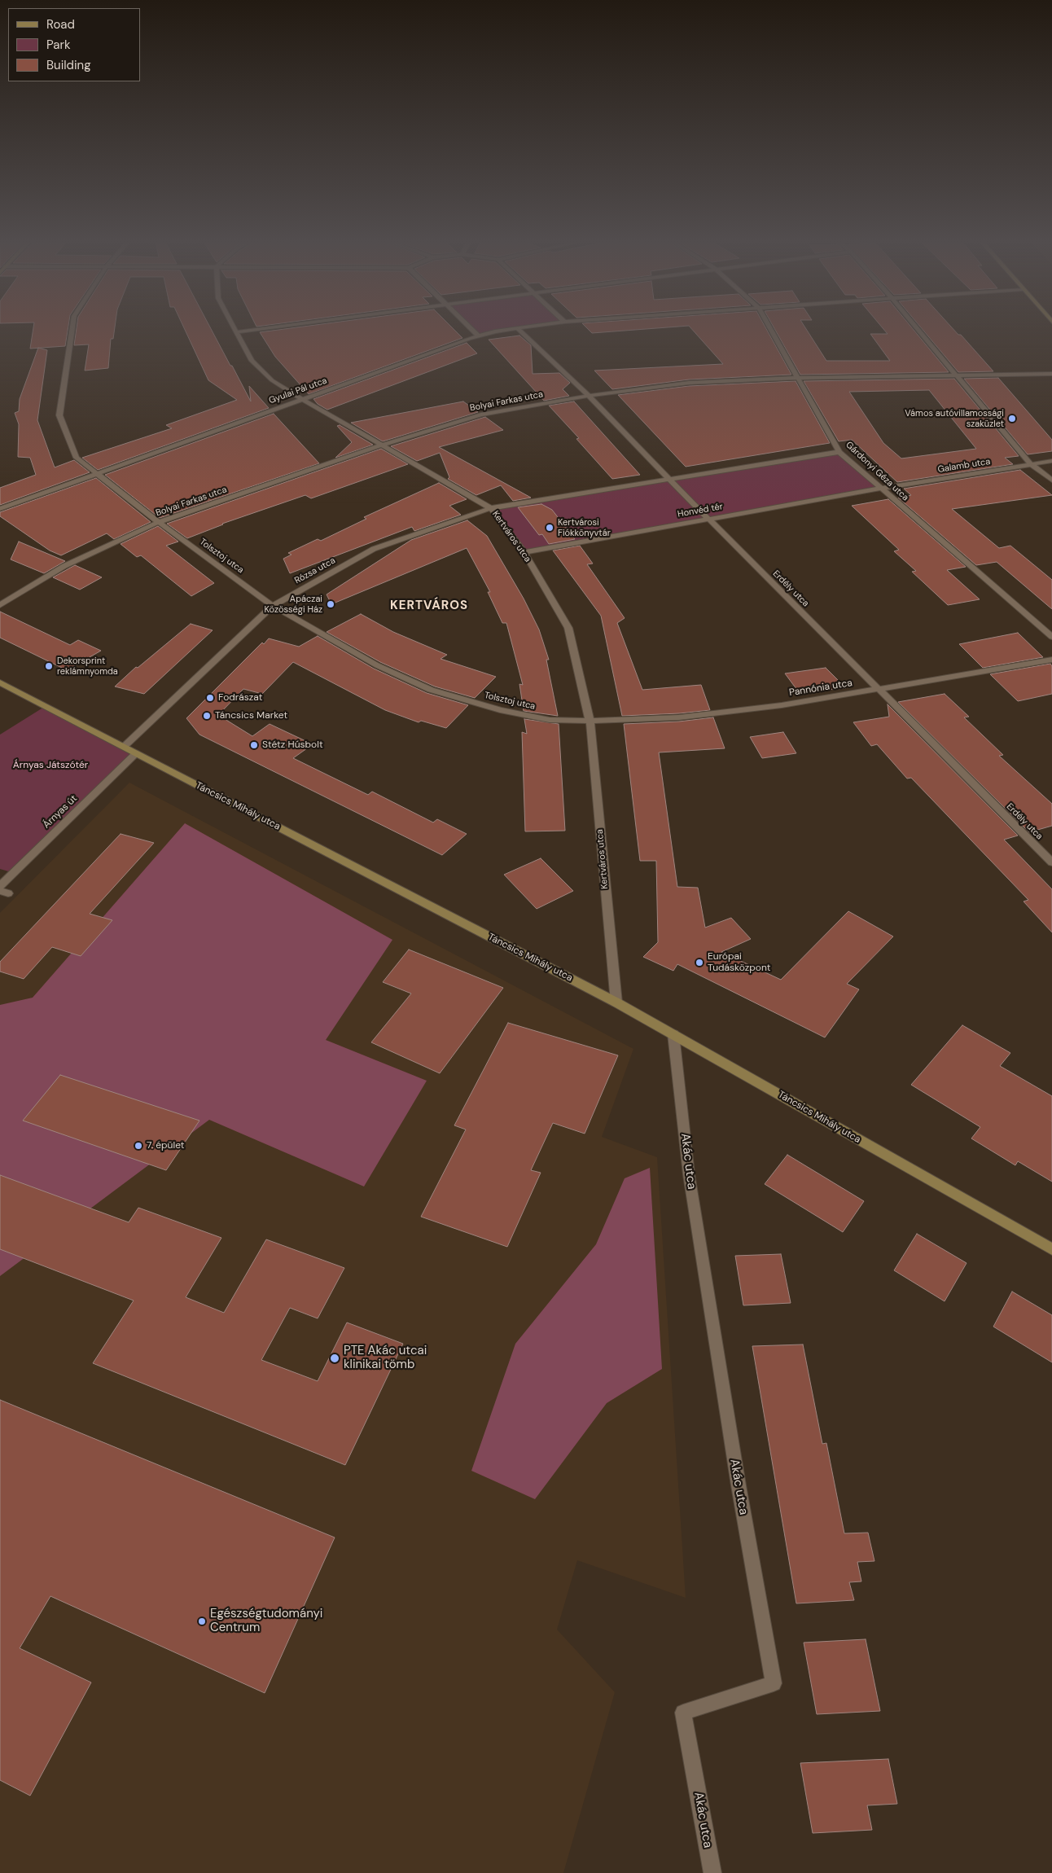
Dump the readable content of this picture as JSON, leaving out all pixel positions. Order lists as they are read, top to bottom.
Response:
{
  "streets": {
    "street": [
      "Gyulai Pál utca",
      "Bolyai Farkas utca",
      "Galamb utca",
      "Gárdonyi Géza utca",
      "Honvéd tér",
      "Kertváros utca",
      "Tolsztoj utca",
      "Rózsa utca",
      "Erdély utca",
      "Pannónia utca",
      "Táncsics Mihály utca",
      "Árnyas út",
      "Akác utca"
    ]
  },
  "crossings": [
    ["Gyulai Pál utca", "Kertváros utca"],
    ["Gyulai Pál utca", "Tolsztoj utca"],
    ["Bolyai Farkas utca", "Gárdonyi Géza utca"],
    ["Bolyai Farkas utca", "Kertváros utca"],
    ["Bolyai Farkas utca", "Tolsztoj utca"],
    ["Bolyai Farkas utca", "Erdély utca"],
    ["Galamb utca", "Gárdonyi Géza utca"],
    ["Galamb utca", "Honvéd tér"],
    ["Gárdonyi Géza utca", "Honvéd tér"],
    ["Honvéd tér", "Kertváros utca"],
    ["Honvéd tér", "Erdély utca"],
    ["Kertváros utca", "Tolsztoj utca"],
    ["Kertváros utca", "Rózsa utca"],
    ["Kertváros utca", "Pannónia utca"],
    ["Kertváros utca", "Táncsics Mihály utca"],
    ["Tolsztoj utca", "Rózsa utca"],
    ["Tolsztoj utca", "Pannónia utca"],
    ["Rózsa utca", "Táncsics Mihály utca"],
    ["Erdély utca", "Pannónia utca"],
    ["Táncsics Mihály utca", "Árnyas út"],
    ["Táncsics Mihály utca", "Akác utca"]
  ],
  "districts": ["KERTVÁROS"],
  "parks": ["Árnyas Játszótér"],
  "places": [
    "Vámos autóvillamossági szaküzlet",
    "Kertvárosi Fiókkönyvtár",
    "Apáczai Közösségi Ház",
    "Dekorsprint reklámnyomda",
    "Fodrászat",
    "Táncsics Market",
    "Stétz Húsbolt",
    "Európai Tudásközpont",
    "7. épület",
    "PTE Akác utcai klinikai tömb",
    "Egészségtudományi Centrum"
  ],
  "legend": ["Road", "Park", "Building"]
}
